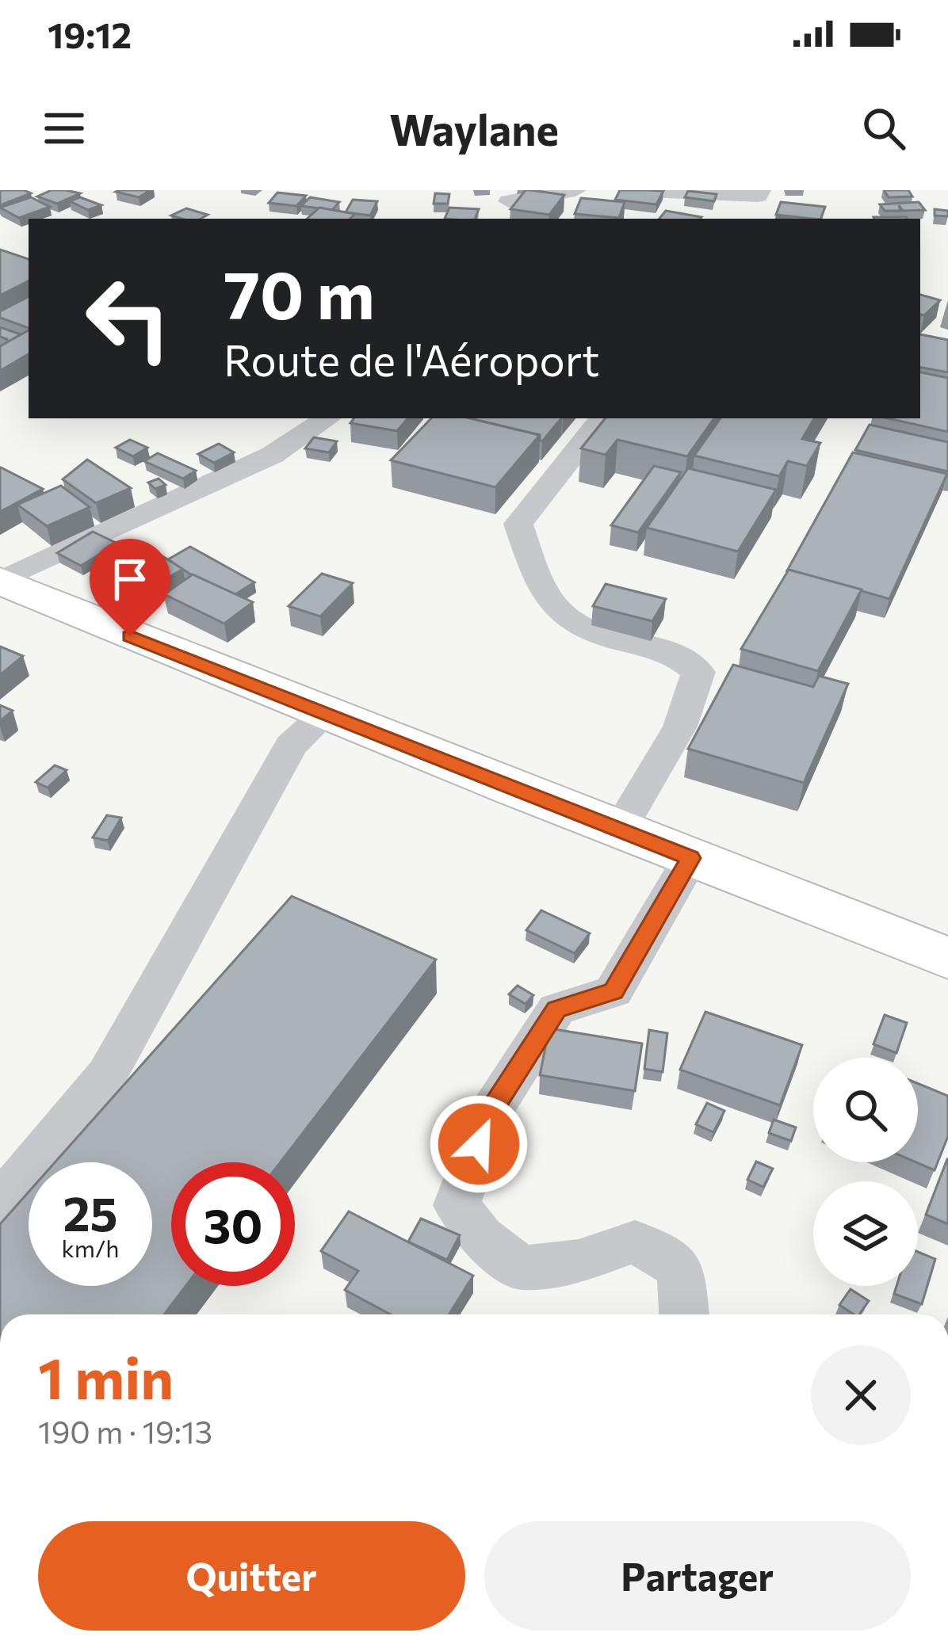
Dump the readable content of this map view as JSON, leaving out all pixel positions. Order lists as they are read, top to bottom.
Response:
{
  "page": {
    "status": "19:12",
    "header": "Waylane",
    "turn": ["70 m", "Route de l'Aéroport"],
    "speed": "25 km/h",
    "limit": "30",
    "heading": ["1 min", "190 m · 19:13"],
    "buttons": ["Quitter", "Partager"]
  }
}
